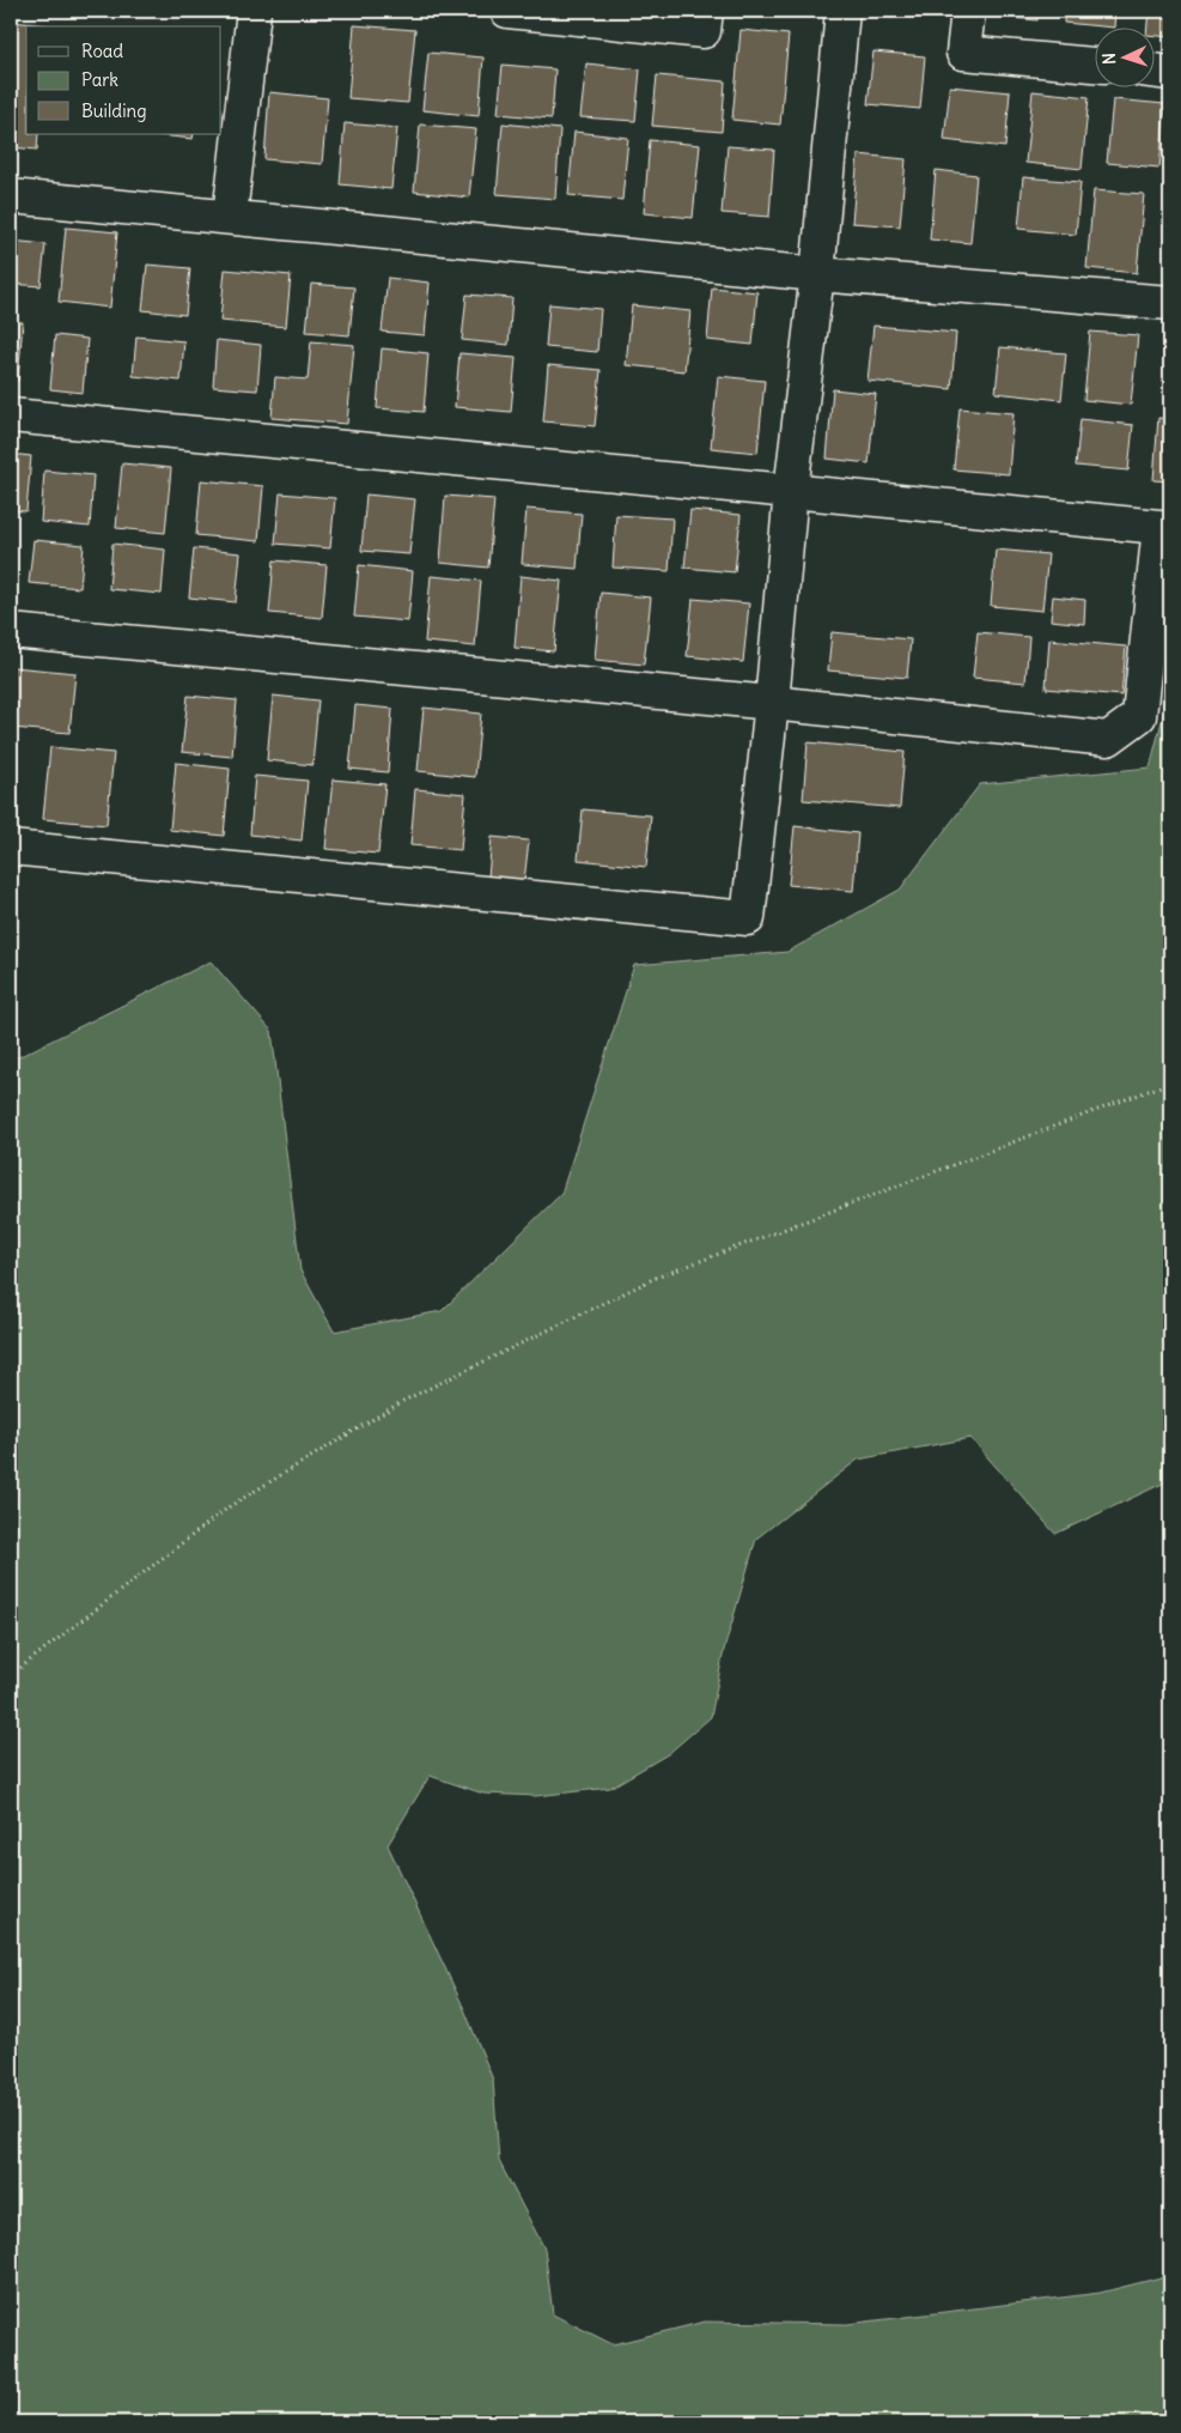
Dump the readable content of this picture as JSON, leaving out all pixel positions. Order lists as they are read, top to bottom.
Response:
{
  "legend": ["Road", "Park", "Building"],
  "north": "left"
}
